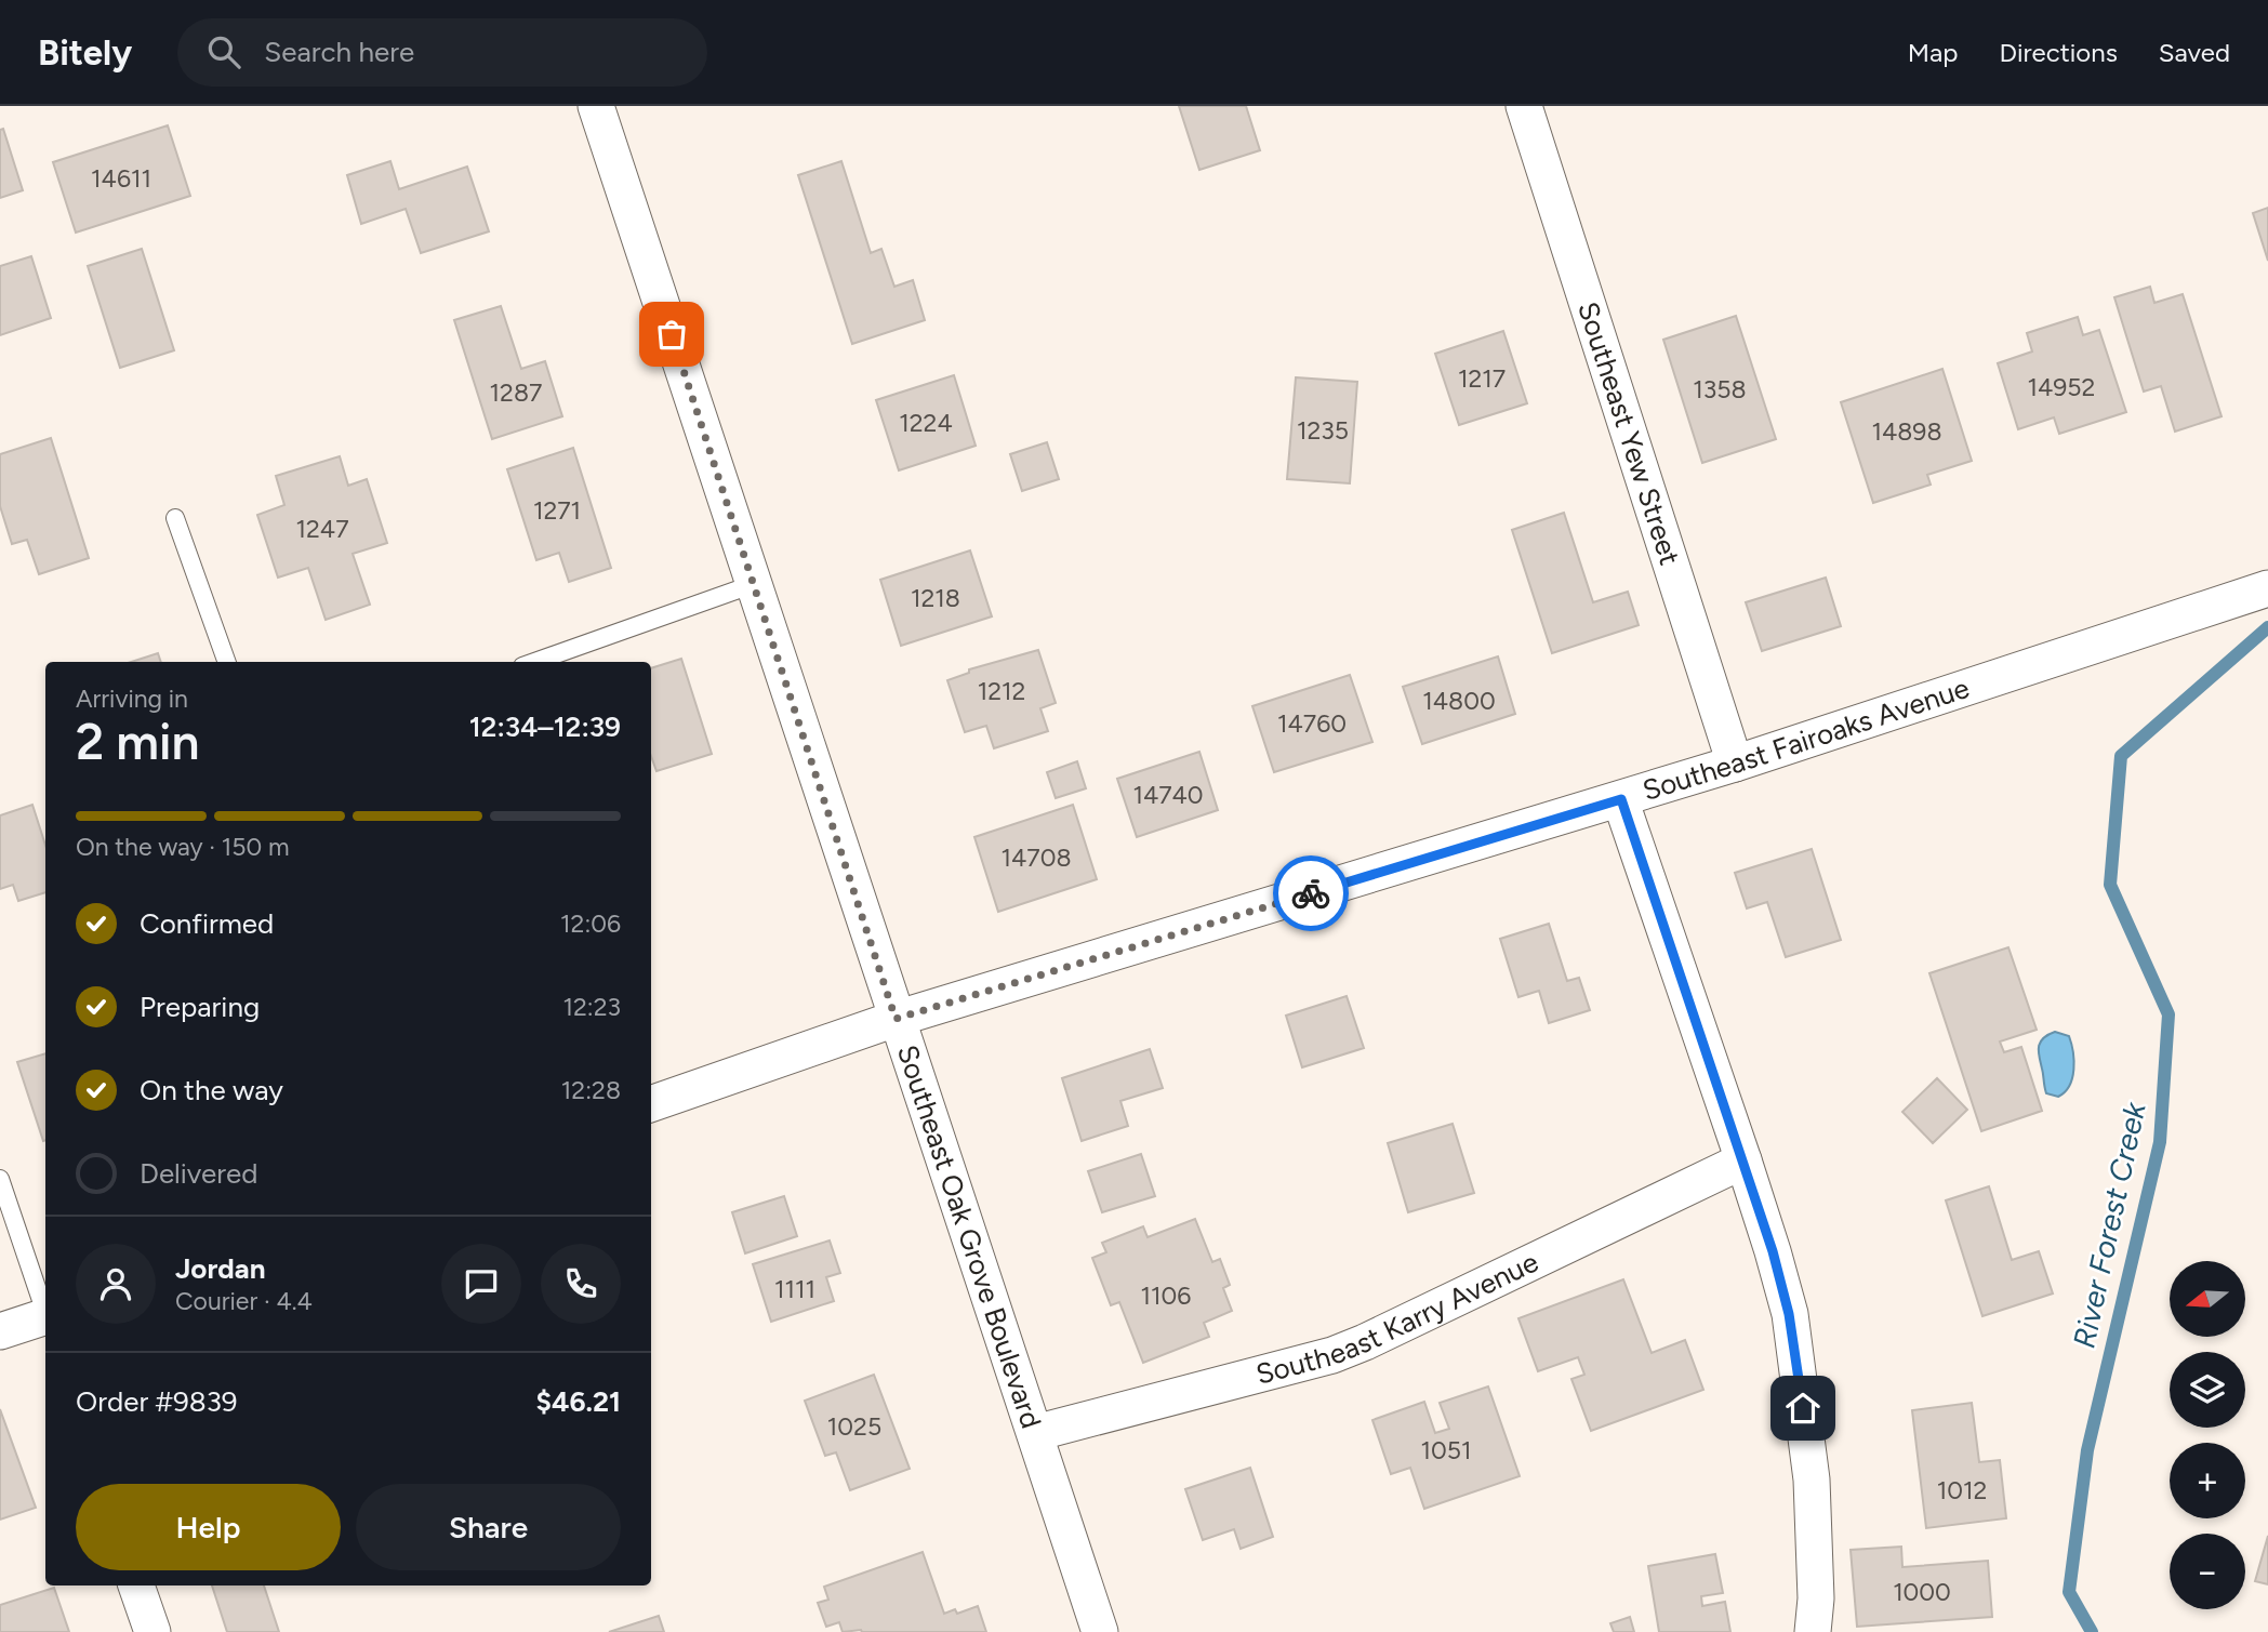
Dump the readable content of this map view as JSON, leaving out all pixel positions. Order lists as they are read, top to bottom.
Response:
{
  "streets": {
    "street": [
      "Southeast Yew Street",
      "Southeast Fairoaks Avenue",
      "Southeast Oak Grove Boulevard",
      "Southeast Karry Avenue"
    ]
  },
  "crossings": [
    ["Southeast Yew Street", "Southeast Fairoaks Avenue"],
    ["Southeast Fairoaks Avenue", "Southeast Oak Grove Boulevard"],
    ["Southeast Oak Grove Boulevard", "Southeast Karry Avenue"]
  ],
  "water": ["River Forest Creek"],
  "house_numbers": [
    "14611",
    "1217",
    "14952",
    "1358",
    "1287",
    "1224",
    "1235",
    "14898",
    "1271",
    "1247",
    "1218",
    "1212",
    "14800",
    "14760",
    "14740",
    "14708",
    "1111",
    "1106",
    "1025",
    "1051",
    "1012",
    "1000"
  ],
  "north": "left",
  "page": {
    "header": "Bitely",
    "search": "Search here",
    "nav": ["Map", "Directions", "Saved"],
    "heading": ["2 min", "Arriving in", "12:34–12:39"],
    "panel": [
      "Jordan",
      "Courier · 4.4",
      "Order #9839",
      "$46.21"
    ],
    "bar": "On the way · 150 m",
    "list": [
      ["Confirmed", "12:06"],
      ["Preparing", "12:23"],
      ["On the way", "12:28"],
      "Delivered"
    ],
    "map_buttons": ["+", "−"],
    "buttons": ["Help", "Share"]
  }
}
